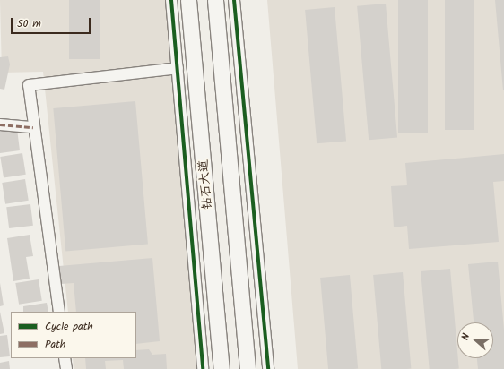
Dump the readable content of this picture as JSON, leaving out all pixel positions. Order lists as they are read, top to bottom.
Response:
{
  "streets": {
    "highway": ["钻石大道"]
  },
  "legend": ["Cycle path", "Path"],
  "scale_bar": "50 m",
  "north": "left"
}
